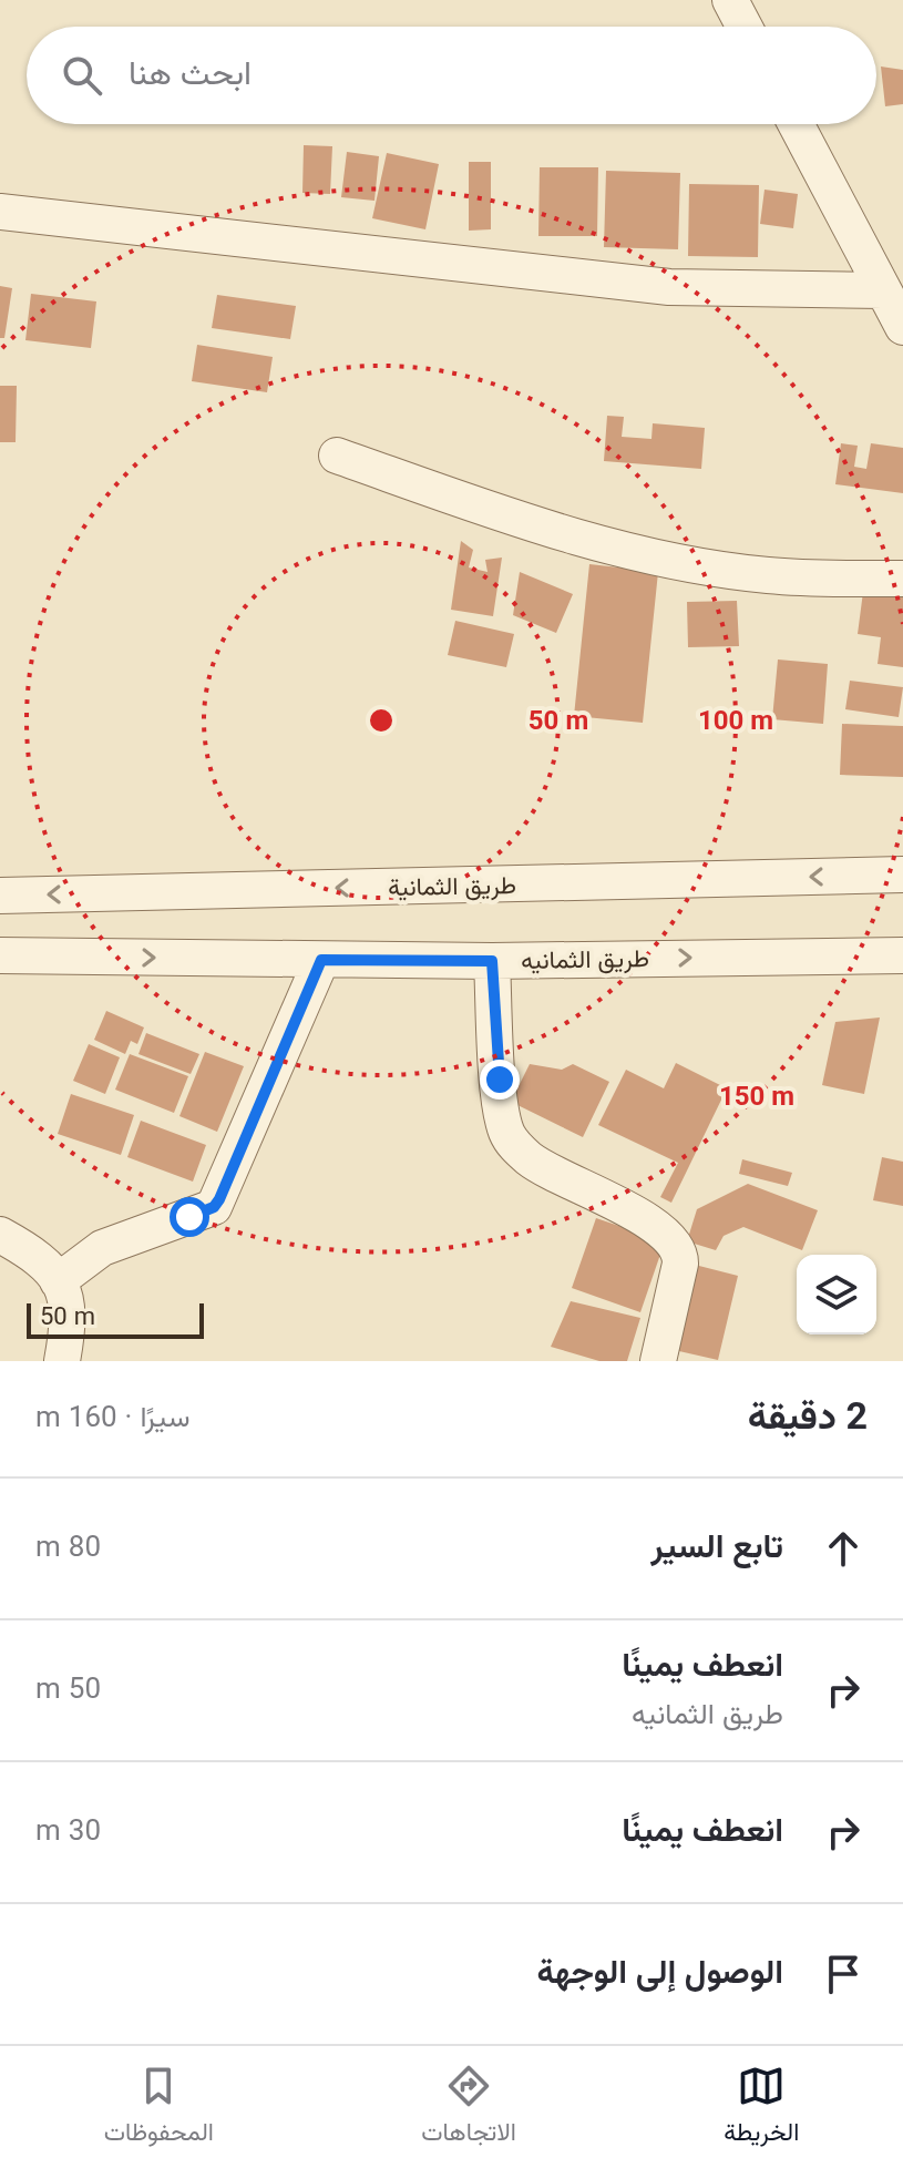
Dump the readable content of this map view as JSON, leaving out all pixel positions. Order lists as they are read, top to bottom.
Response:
{
  "streets": {
    "street": ["طريق الثمانية", "طريق الثمانيه"]
  },
  "one_way": ["طريق الثمانية", "طريق الثمانيه"],
  "scale_bar": "50 m",
  "page": {
    "search": "ابحث هنا",
    "scale": "50 m",
    "heading": ["2 دقيقة", "سيرًا · 160 m"],
    "list": [
      ["تابع السير", "80 m"],
      ["انعطف يمينًا", "طريق الثمانيه", "50 m"],
      ["انعطف يمينًا", "30 m"],
      "الوصول إلى الوجهة"
    ],
    "nav": ["الخريطة", "الاتجاهات", "المحفوظات"]
  },
  "rings": ["50 m", "100 m", "150 m"]
}
